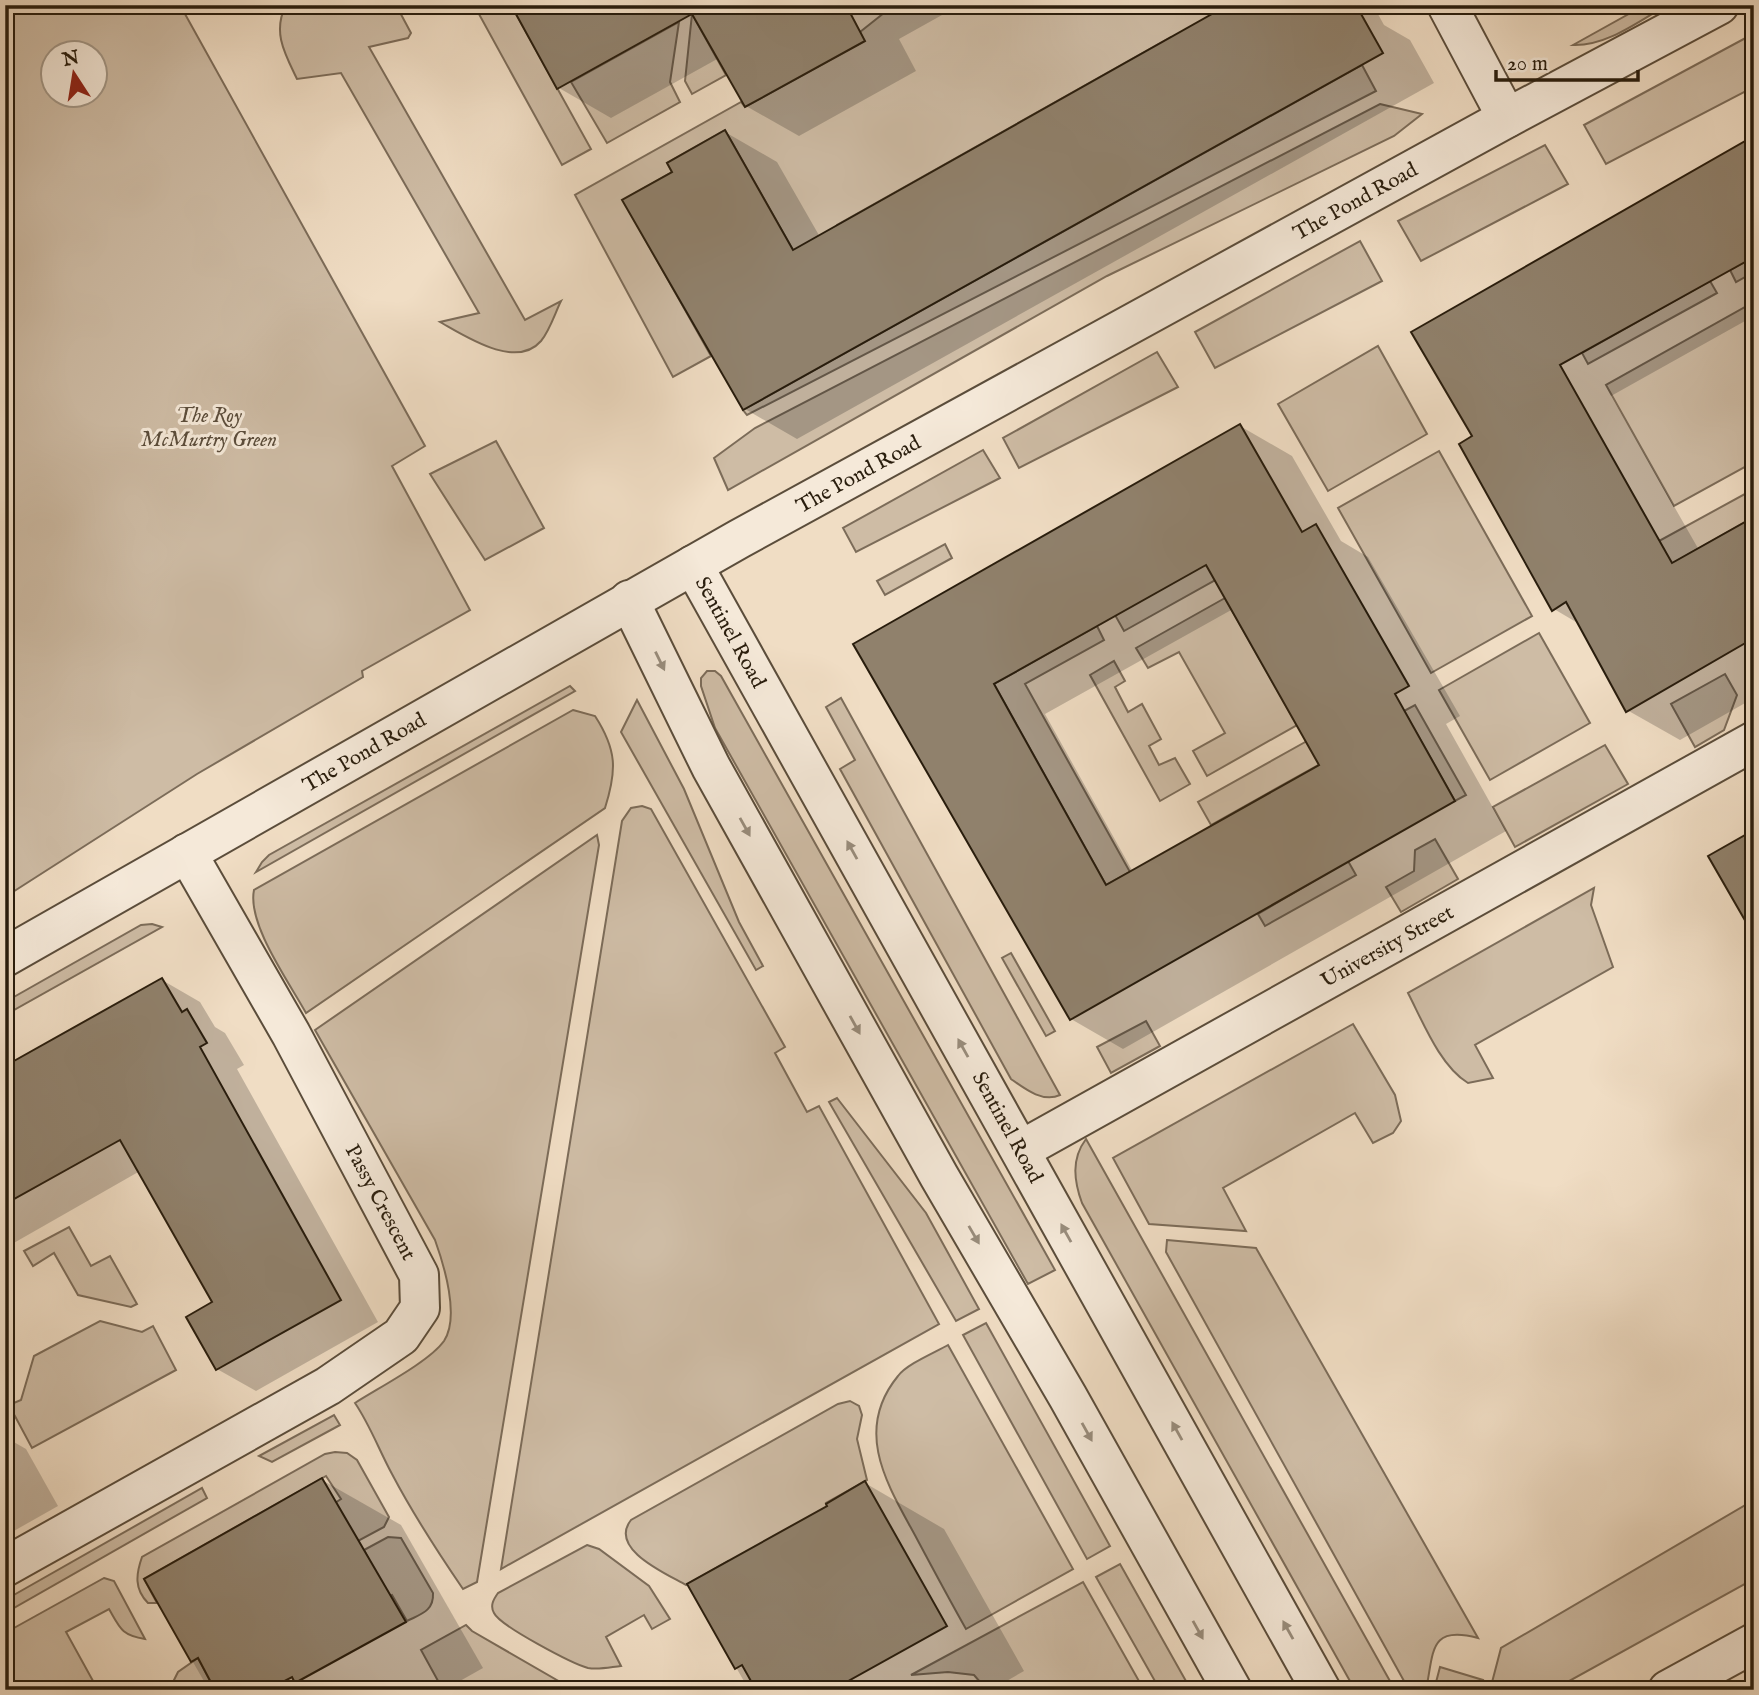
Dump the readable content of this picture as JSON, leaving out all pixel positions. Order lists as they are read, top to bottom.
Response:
{
  "streets": {
    "street": [
      "The Pond Road",
      "Sentinel Road",
      "University Street",
      "Passy Crescent"
    ]
  },
  "crossings": [
    ["The Pond Road", "Sentinel Road"],
    ["The Pond Road", "Passy Crescent"],
    ["Sentinel Road", "University Street"]
  ],
  "parks": ["The Roy McMurtry Green"],
  "scale_bar": "20 m",
  "north": "top"
}
